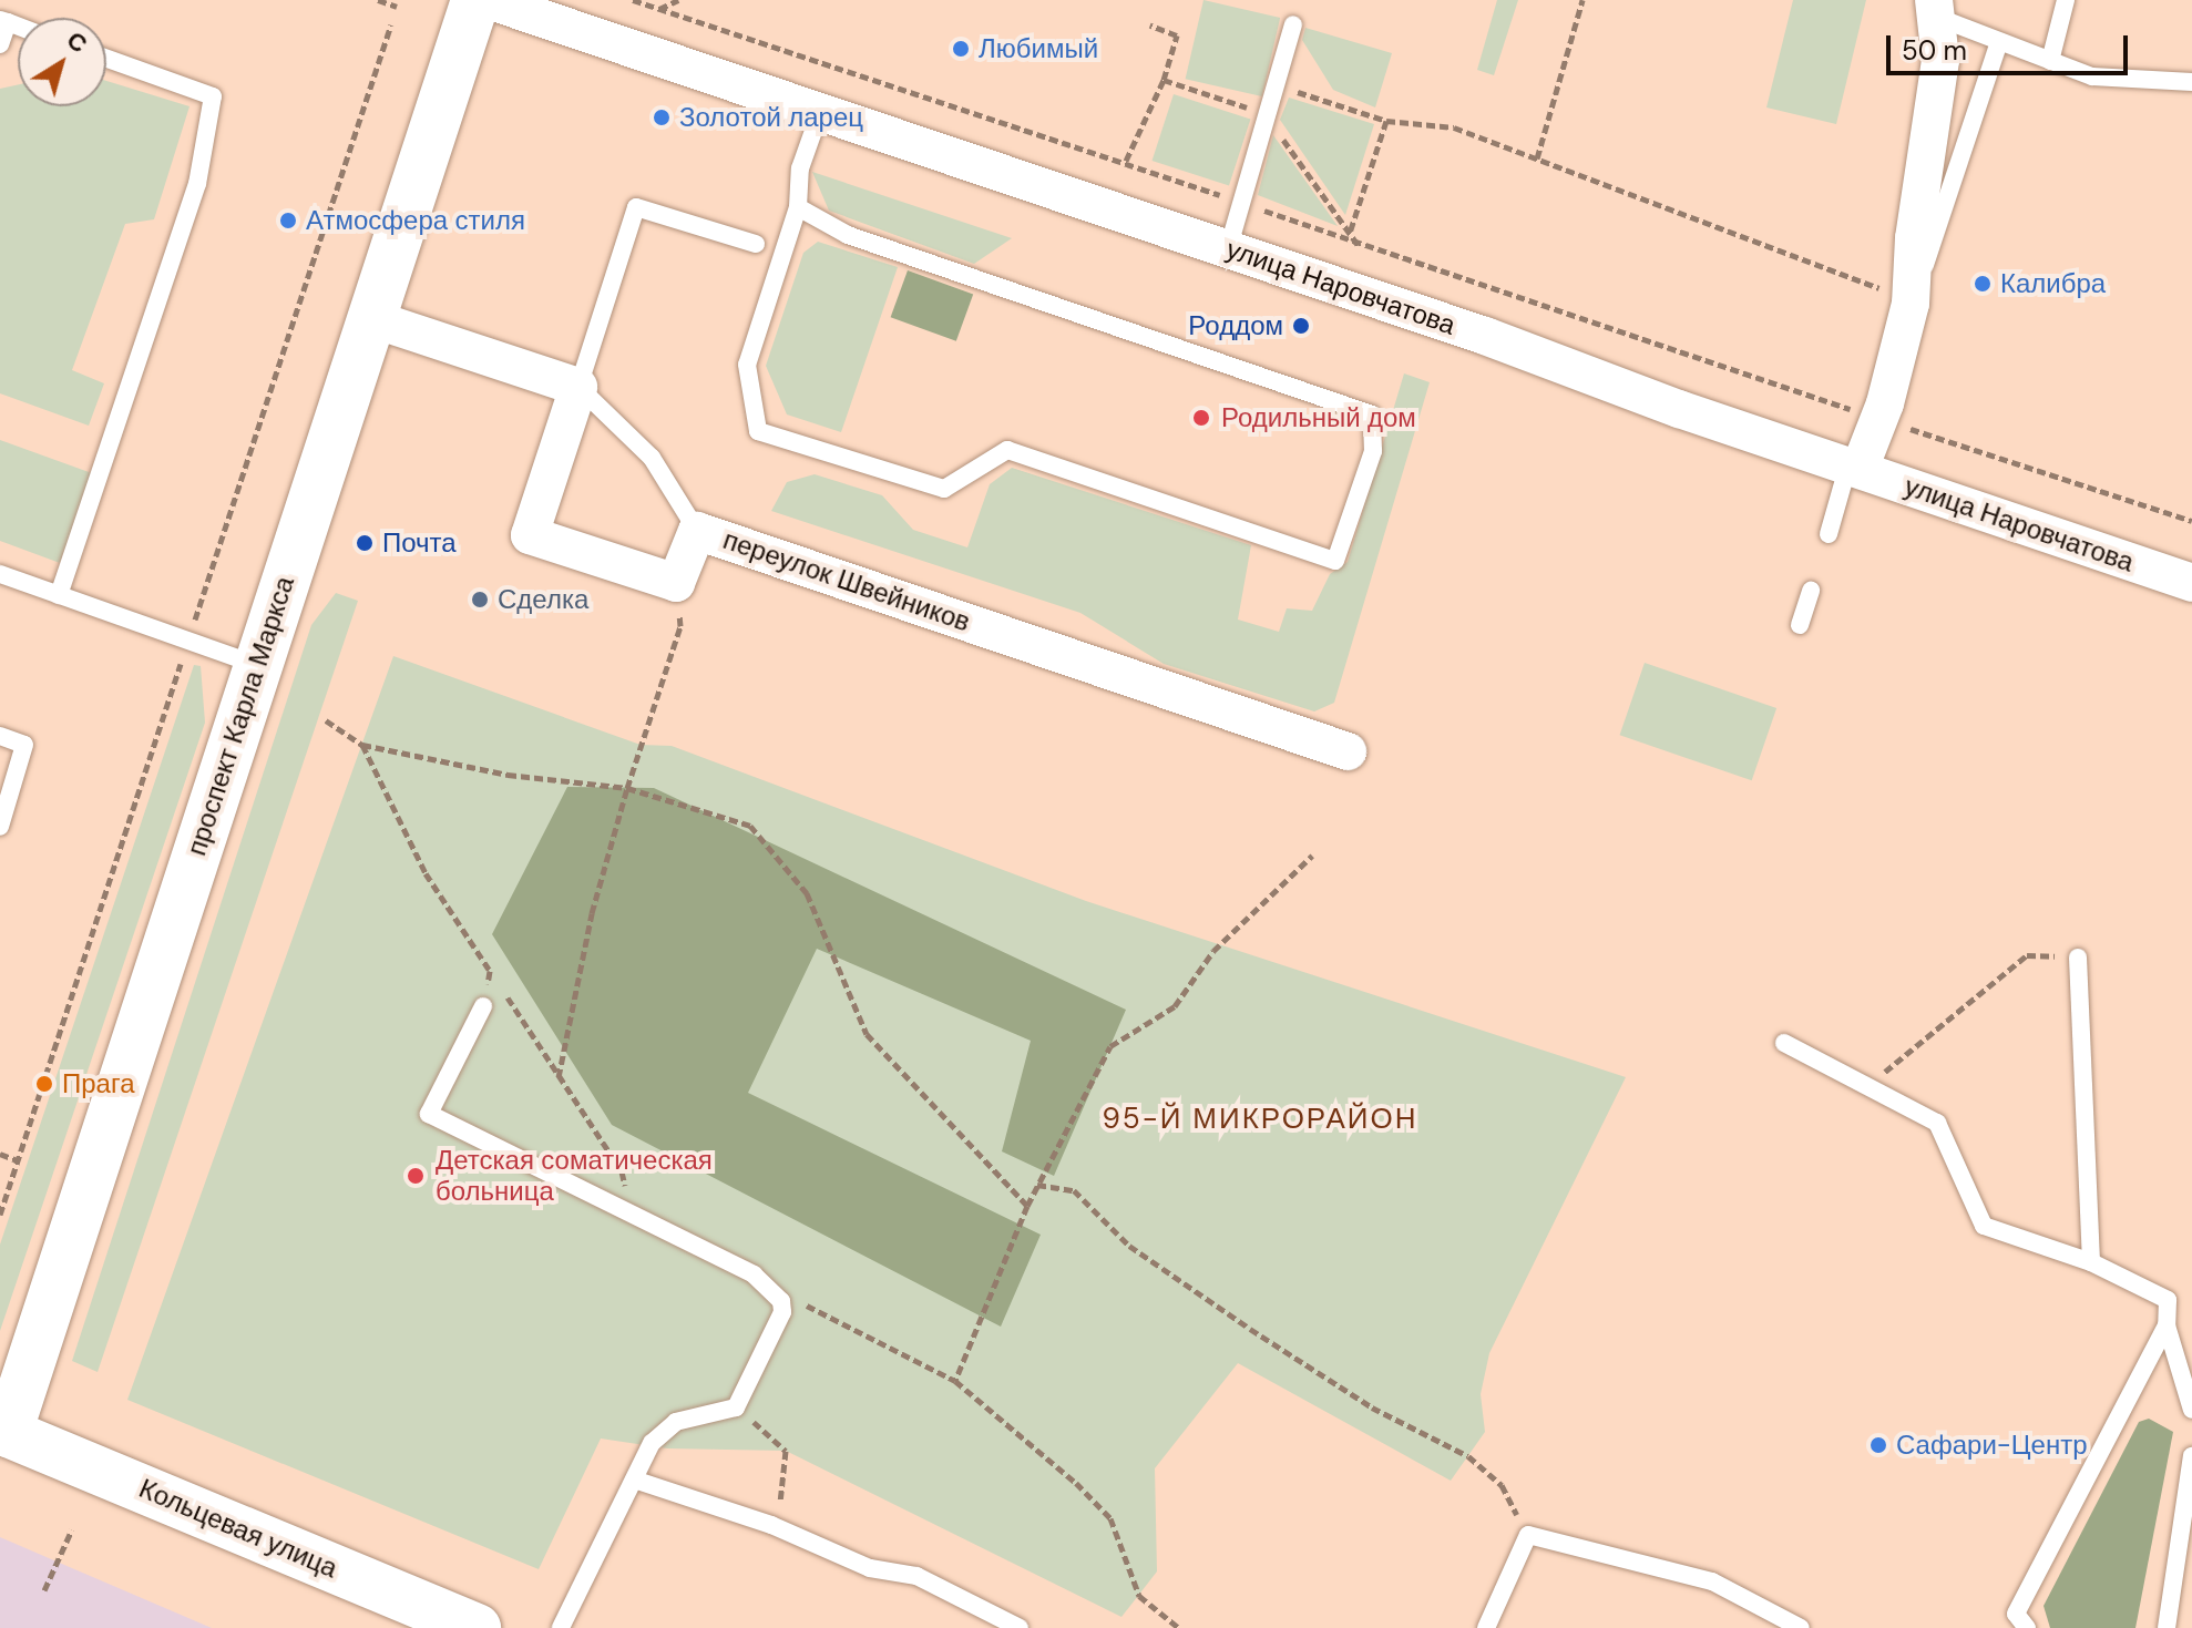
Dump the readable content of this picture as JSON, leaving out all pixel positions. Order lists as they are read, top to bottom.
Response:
{
  "streets": {
    "street": [
      "улица Наровчатова",
      "переулок Швейников",
      "проспект Карла Маркса",
      "Кольцевая улица"
    ]
  },
  "crossings": [
    ["проспект Карла Маркса", "Кольцевая улица"]
  ],
  "districts": ["95-Й МИКРОРАЙОН"],
  "places": [
    "Любимый",
    "Золотой ларец",
    "Атмосфера стиля",
    "Калибра",
    "Роддом",
    "Родильный дом",
    "Почта",
    "Сделка",
    "Прага",
    "Детская соматическая больница",
    "Сафари-Центр"
  ],
  "scale_bar": "50 m",
  "north": "top right"
}
